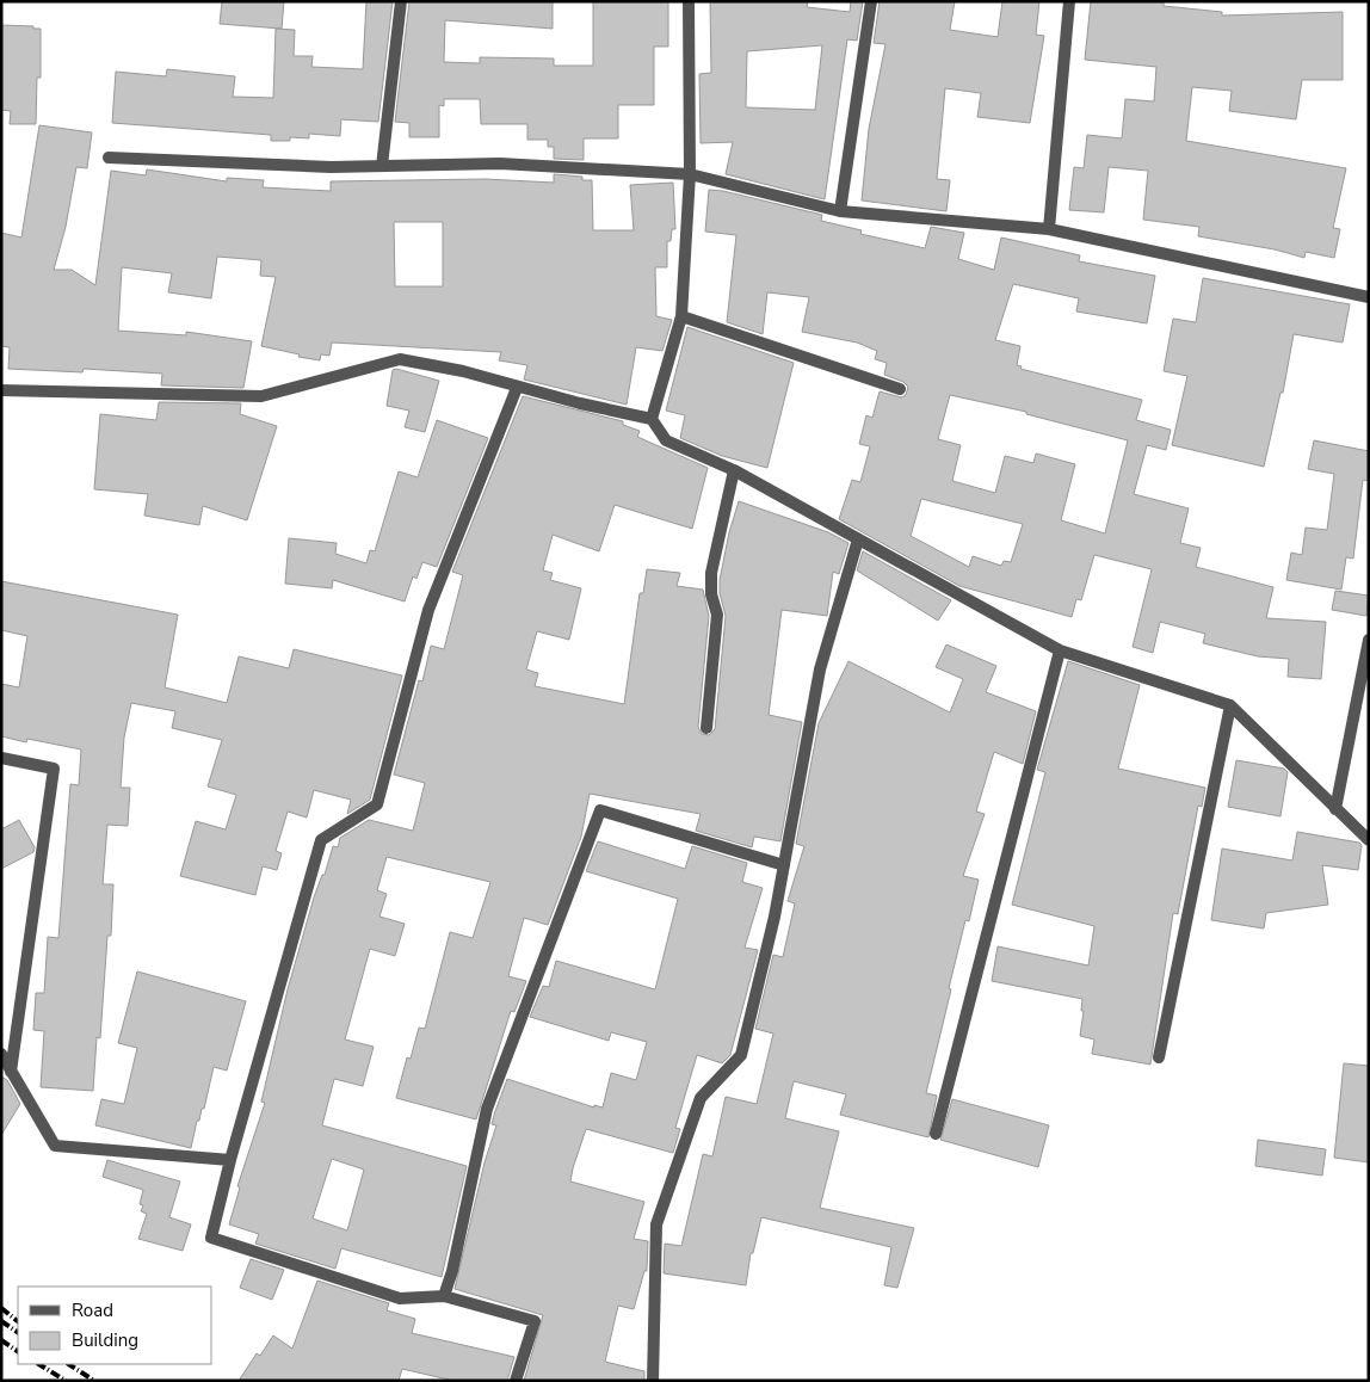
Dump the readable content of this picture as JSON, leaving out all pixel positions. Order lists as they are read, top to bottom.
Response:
{
  "legend": ["Road", "Building"]
}
